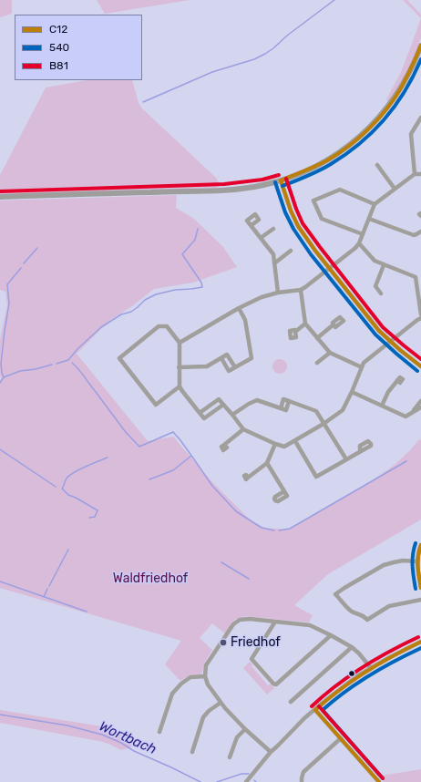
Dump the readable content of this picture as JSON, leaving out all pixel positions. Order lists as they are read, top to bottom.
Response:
{
  "water": ["Wortbach"],
  "parks": ["Waldfriedhof"],
  "places": ["Friedhof"],
  "lines": ["transit line C12", "transit line 540", "transit line B81"],
  "legend": ["C12", "540", "B81"]
}
